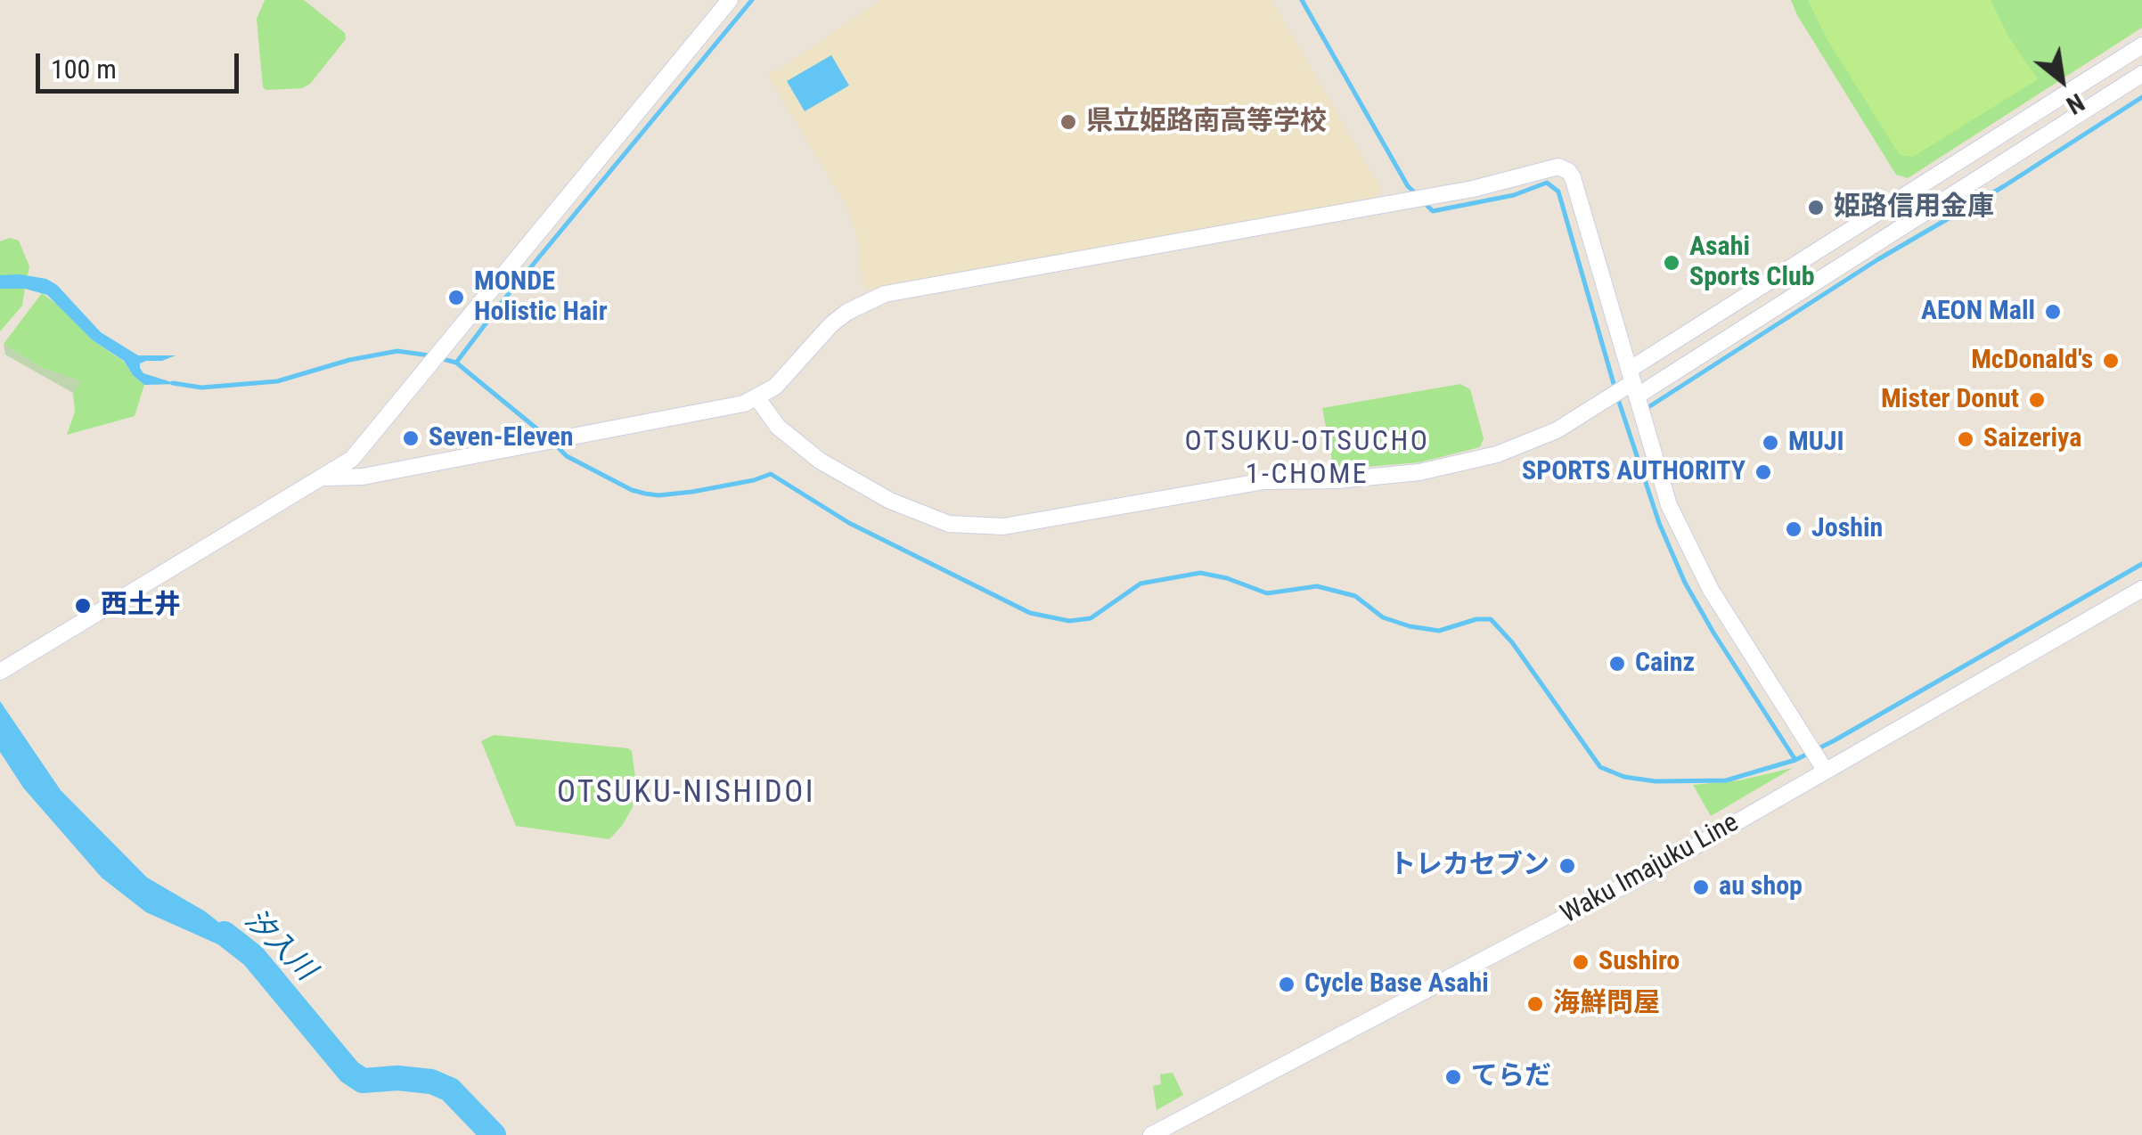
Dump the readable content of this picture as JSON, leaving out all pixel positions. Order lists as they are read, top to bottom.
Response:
{
  "streets": {
    "street": ["Waku Imajuku Line"]
  },
  "districts": ["OTSUKU-OTSUCHO 1-CHOME", "OTSUKU-NISHIDOI"],
  "water": ["汐入川"],
  "places": [
    "県立姫路南高等学校",
    "姫路信用金庫",
    "Asahi Sports Club",
    "MONDE Holistic Hair",
    "AEON Mall",
    "McDonald's",
    "Mister Donut",
    "Seven-Eleven",
    "Saizeriya",
    "MUJI",
    "SPORTS AUTHORITY",
    "Joshin",
    "西土井",
    "Cainz",
    "トレカセブン",
    "au shop",
    "Sushiro",
    "Cycle Base Asahi",
    "海鮮問屋",
    "てらだ"
  ],
  "scale_bar": "100 m",
  "north": "bottom right"
}
